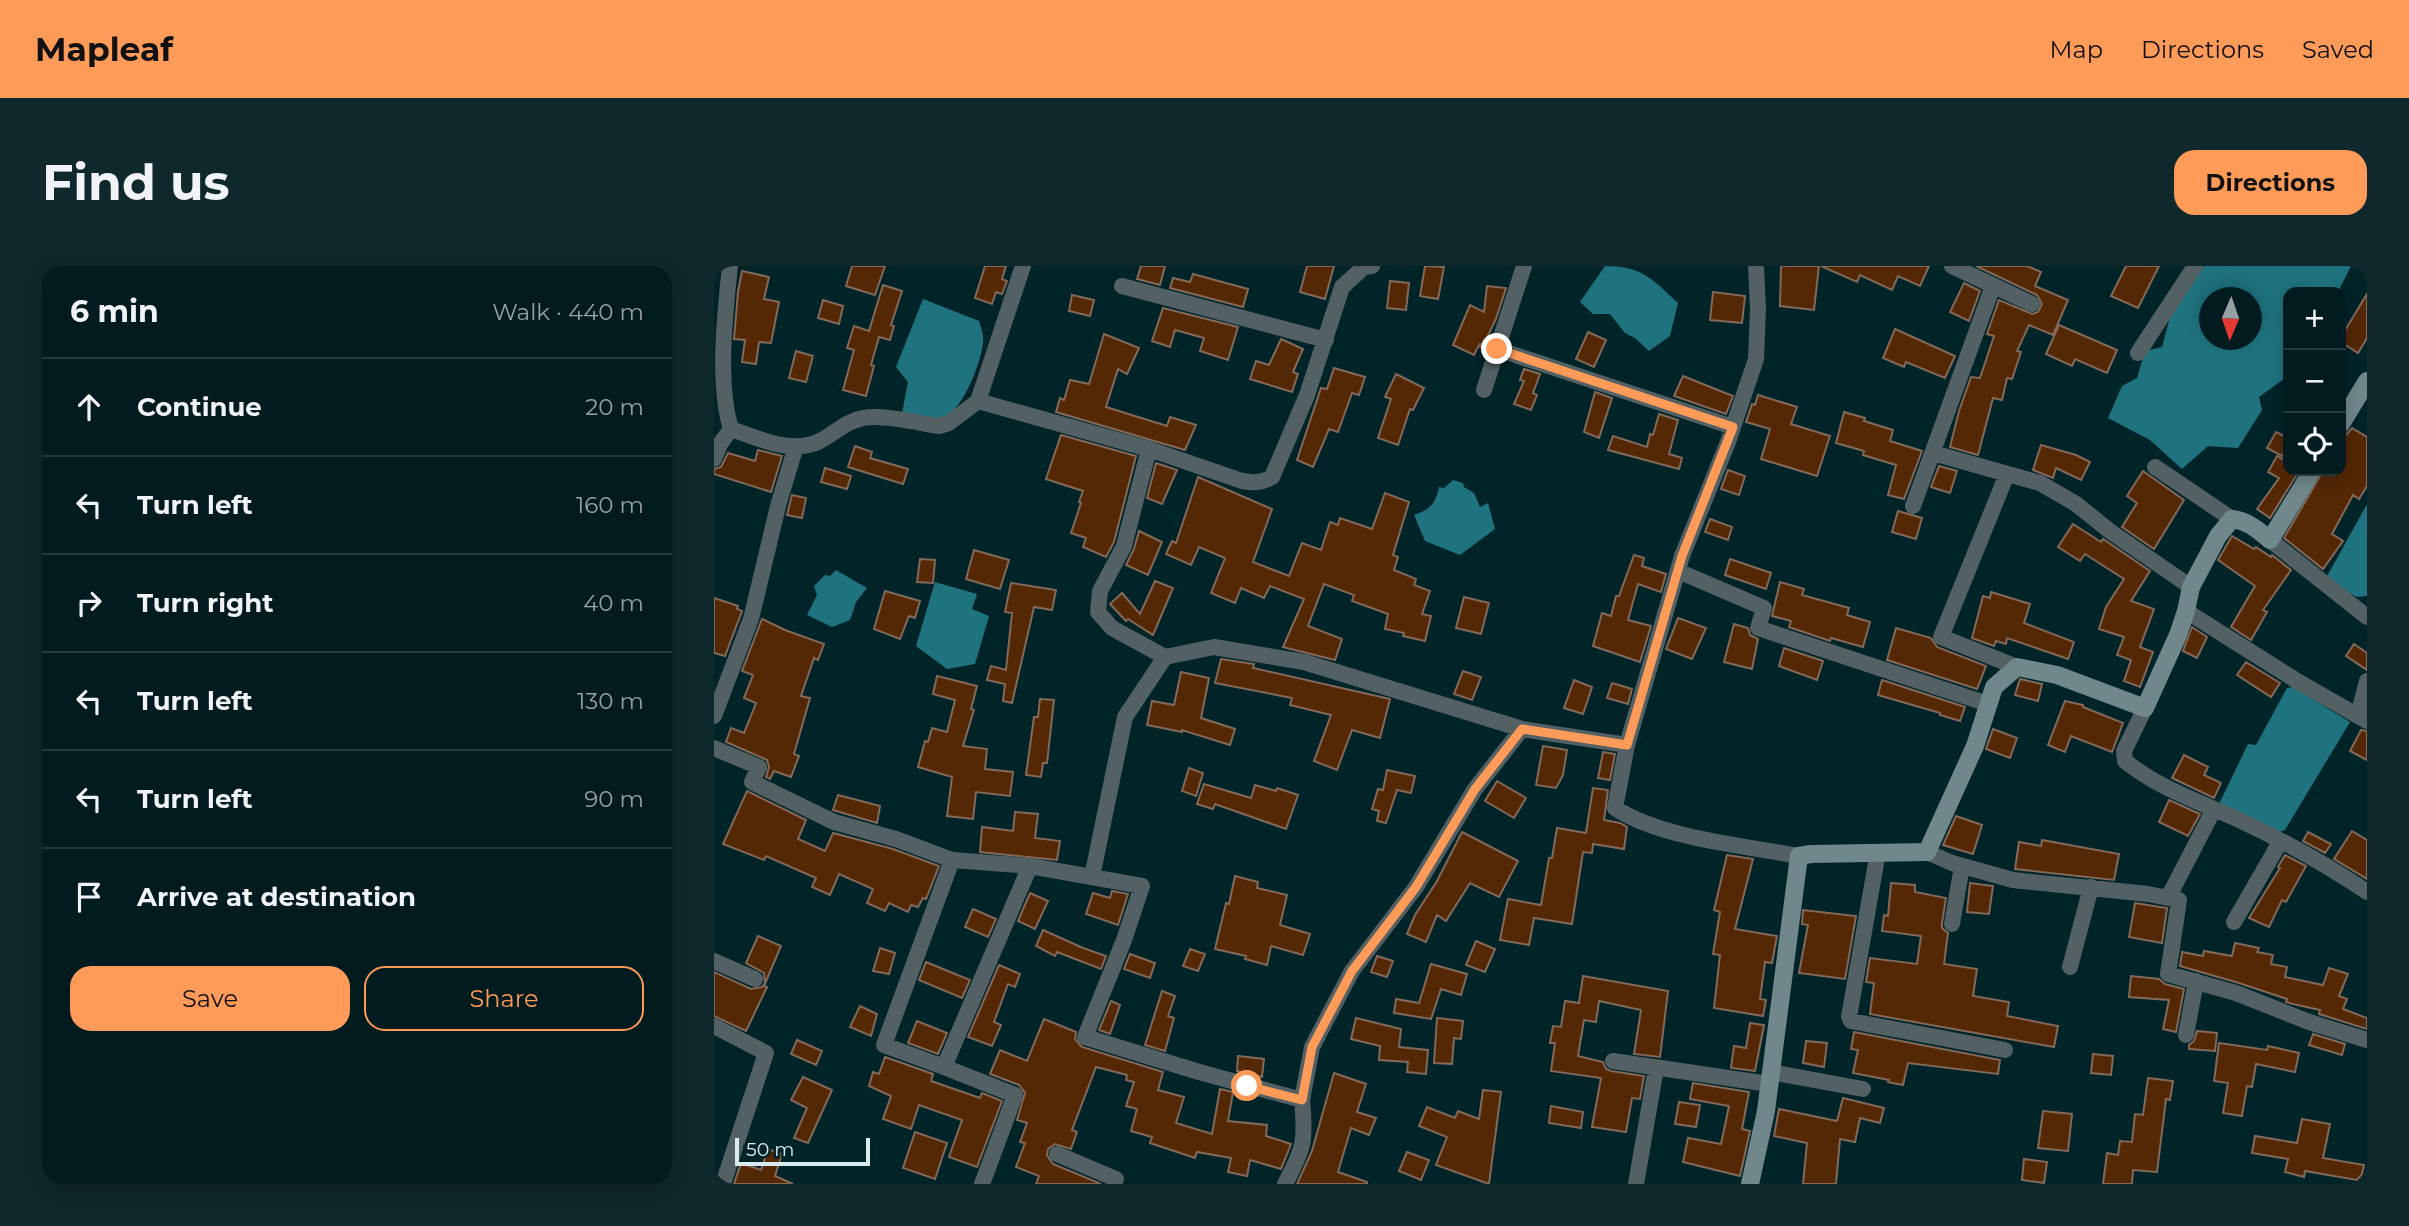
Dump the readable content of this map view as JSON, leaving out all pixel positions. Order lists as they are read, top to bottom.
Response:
{
  "scale_bar": "50 m",
  "north": "bottom",
  "page": {
    "header": "Mapleaf",
    "nav": ["Map", "Directions", "Saved"],
    "buttons": [
      "Directions",
      ["Save", "Share"]
    ],
    "title": "Find us",
    "heading": ["6 min", "Walk · 440 m"],
    "map_buttons": ["+", "−"],
    "list": [
      ["Continue", "20 m"],
      ["Turn left", "160 m"],
      ["Turn right", "40 m"],
      ["Turn left", "130 m"],
      ["Turn left", "90 m"],
      "Arrive at destination"
    ],
    "scale": "50 m"
  }
}
